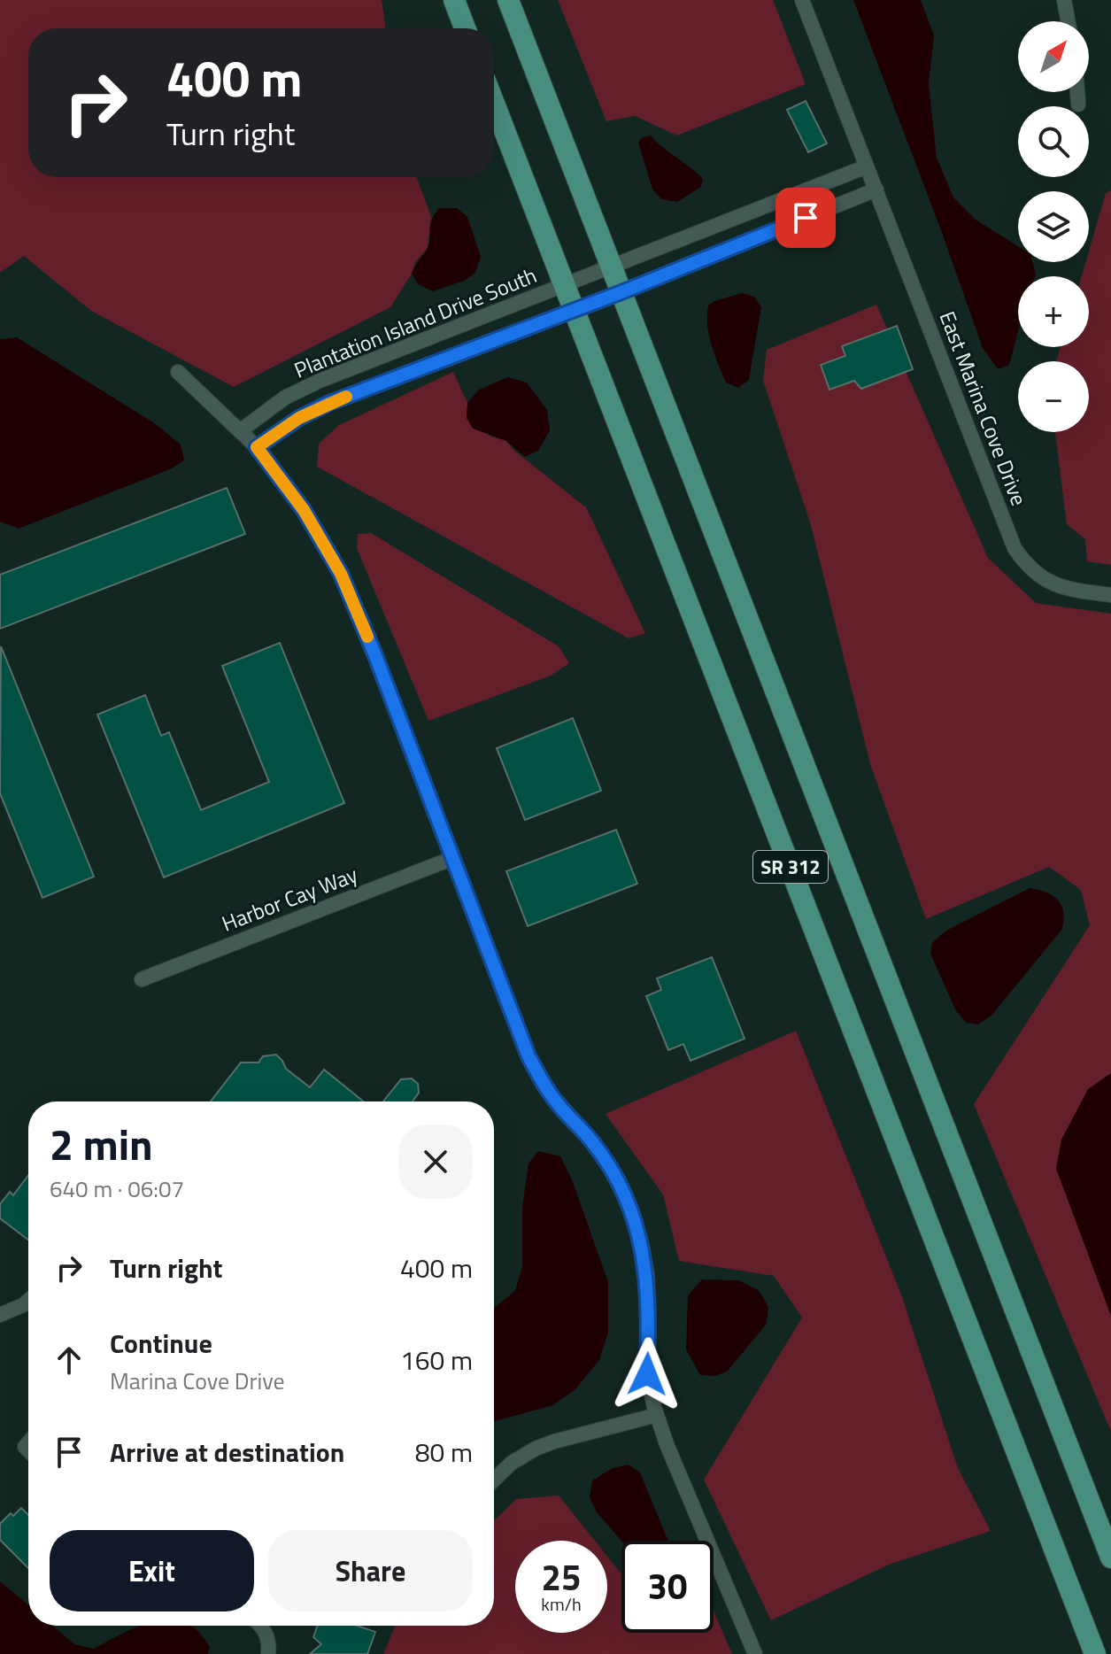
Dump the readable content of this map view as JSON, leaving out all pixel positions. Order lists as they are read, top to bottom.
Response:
{
  "streets": {
    "main road": ["SR 312"],
    "street": ["Plantation Island Drive South", "East Marina Cove Drive", "Harbor Cay Way"]
  },
  "crossings": [
    ["Plantation Island Drive South", "East Marina Cove Drive"],
    ["Plantation Island Drive South", "SR 312"]
  ],
  "north": "top right",
  "page": {
    "map_buttons": ["+", "−"],
    "turn": ["400 m", "Turn right"],
    "heading": ["2 min", "640 m · 06:07"],
    "list": [
      {
        "name": "Turn right",
        "value": "400 m"
      },
      {
        "name": "Continue",
        "note": "Marina Cove Drive",
        "value": "160 m"
      },
      {
        "name": "Arrive at destination",
        "value": "80 m"
      }
    ],
    "buttons": ["Exit", "Share"],
    "speed": "25 km/h",
    "limit": "30"
  }
}
